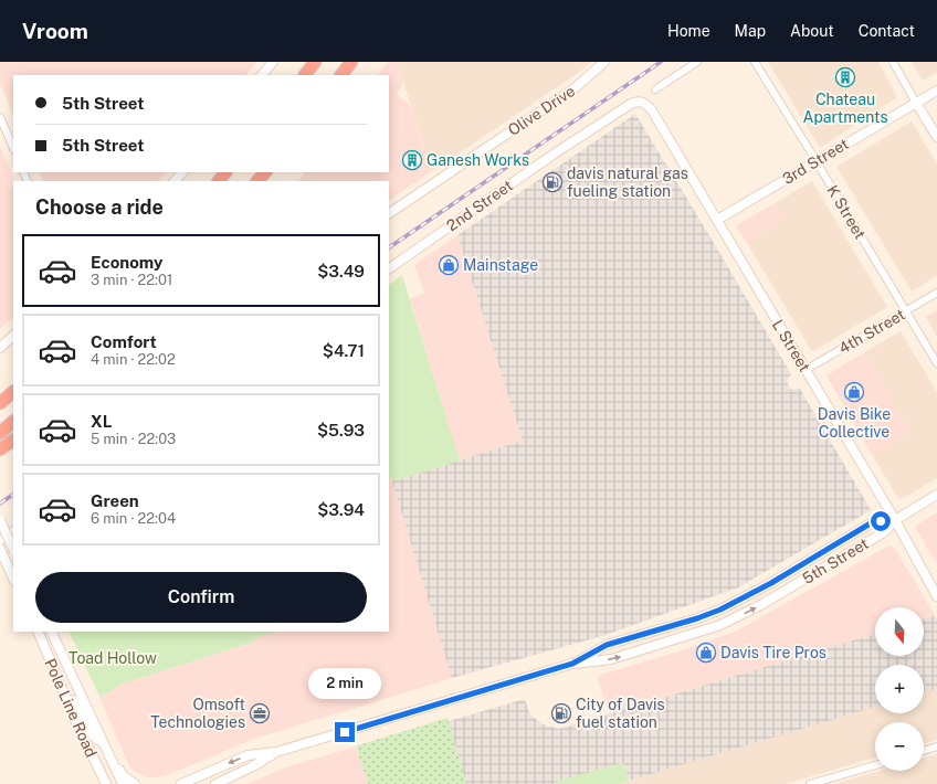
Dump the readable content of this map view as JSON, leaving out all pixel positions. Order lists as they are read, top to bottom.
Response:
{
  "streets": {
    "main road": [
      "Olive Drive",
      "3rd Street",
      "2nd Street",
      "L Street",
      "5th Street",
      "Pole Line Road"
    ],
    "street": ["K Street", "4th Street"]
  },
  "crossings": [
    ["3rd Street", "K Street"],
    ["3rd Street", "L Street"],
    ["2nd Street", "L Street"],
    ["K Street", "4th Street"],
    ["4th Street", "L Street"],
    ["L Street", "5th Street"]
  ],
  "parks": ["Toad Hollow"],
  "places": {
    "building": ["Chateau Apartments", "Ganesh Works"],
    "fuel station": ["davis natural gas fueling station", "City of Davis fuel station"],
    "shop": ["Mainstage", "Davis Bike Collective", "Davis Tire Pros"],
    "office": ["Omsoft Technologies"]
  },
  "north": "bottom",
  "page": {
    "header": "Vroom",
    "nav": [
      "Home",
      "Map",
      "About",
      "Contact"
    ],
    "banner": ["5th Street", "5th Street"],
    "heading": "Choose a ride",
    "list": [
      {
        "name": "Economy",
        "note": "3 min · 22:01",
        "value": "$3.49"
      },
      {
        "name": "Comfort",
        "note": "4 min · 22:02",
        "value": "$4.71"
      },
      {
        "name": "XL",
        "note": "5 min · 22:03",
        "value": "$5.93"
      },
      {
        "name": "Green",
        "note": "6 min · 22:04",
        "value": "$3.94"
      }
    ],
    "buttons": "Confirm",
    "map_buttons": ["+", "−"],
    "bubble": "2 min"
  }
}
